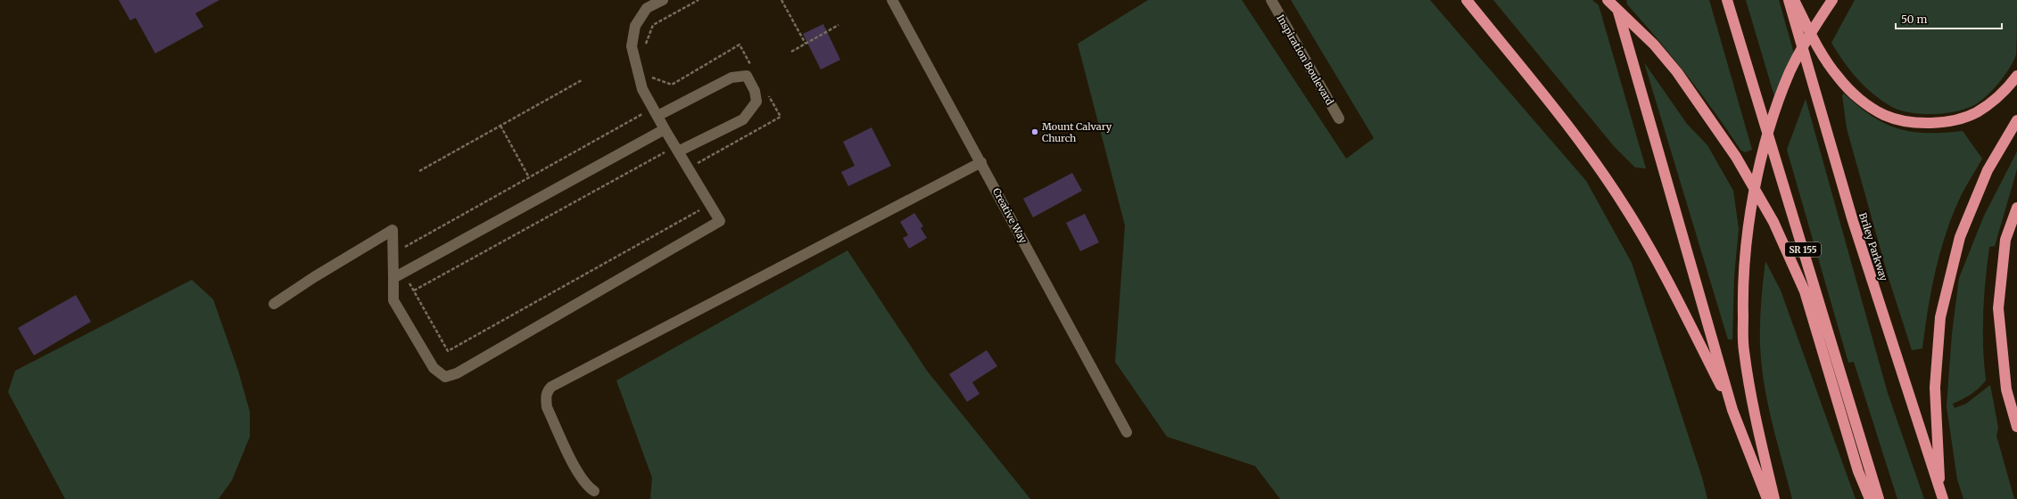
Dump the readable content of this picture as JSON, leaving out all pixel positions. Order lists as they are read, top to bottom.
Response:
{
  "streets": {
    "highway": ["Briley Parkway", "SR 155"],
    "street": ["Inspiration Boulevard", "Creative Way"]
  },
  "places": ["Mount Calvary Church"],
  "scale_bar": "50 m"
}
